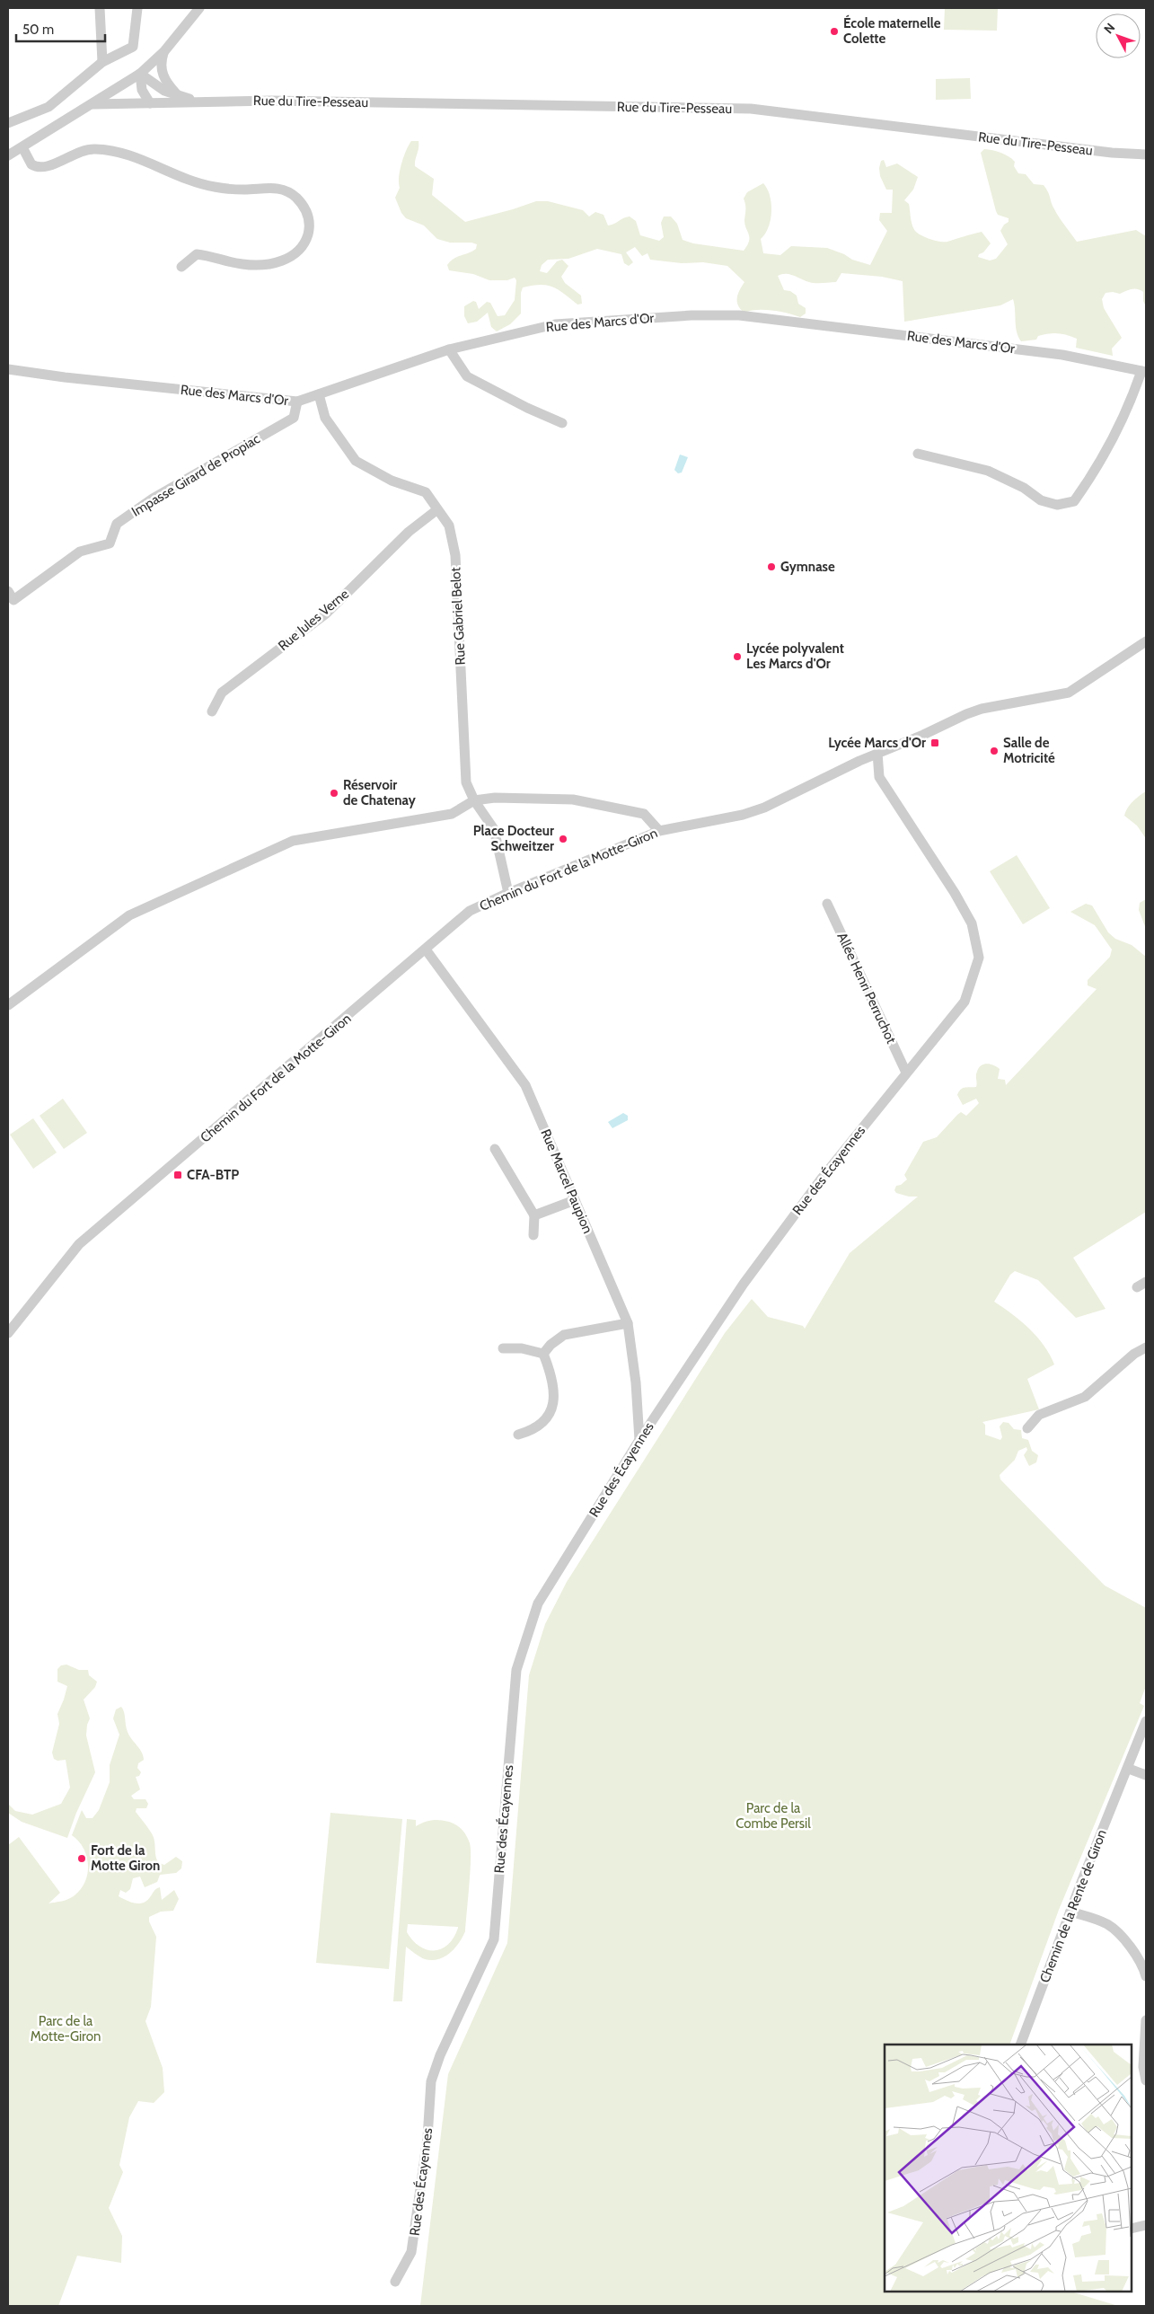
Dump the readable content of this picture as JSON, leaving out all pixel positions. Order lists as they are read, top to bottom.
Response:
{
  "streets": {
    "street": [
      "Rue du Tire-Pesseau",
      "Rue des Marcs d'Or",
      "Impasse Girard de Propiac",
      "Rue Gabriel Belot",
      "Rue Jules Verne",
      "Chemin du Fort de la Motte-Giron",
      "Allée Henri Perruchot",
      "Rue des Écayennes",
      "Rue Marcel Paupion",
      "Chemin de la Rente de Giron"
    ]
  },
  "crossings": [
    ["Rue des Marcs d'Or", "Impasse Girard de Propiac"],
    ["Rue des Marcs d'Or", "Rue Gabriel Belot"],
    ["Rue Gabriel Belot", "Rue Jules Verne"],
    ["Rue Gabriel Belot", "Chemin du Fort de la Motte-Giron"],
    ["Chemin du Fort de la Motte-Giron", "Rue des Écayennes"],
    ["Chemin du Fort de la Motte-Giron", "Rue Marcel Paupion"],
    ["Allée Henri Perruchot", "Rue des Écayennes"],
    ["Rue des Écayennes", "Rue Marcel Paupion"]
  ],
  "parks": ["Parc de la Combe Persil", "Parc de la Motte-Giron"],
  "places": {
    "other": [
      "École maternelle Colette",
      "Gymnase",
      "Lycée polyvalent Les Marcs d'Or",
      "Salle de Motricité",
      "Réservoir de Chatenay",
      "Place Docteur Schweitzer",
      "Fort de la Motte Giron"
    ],
    "transit": ["Lycée Marcs d'Or", "CFA-BTP"]
  },
  "scale_bar": "50 m",
  "north": "top left"
}
